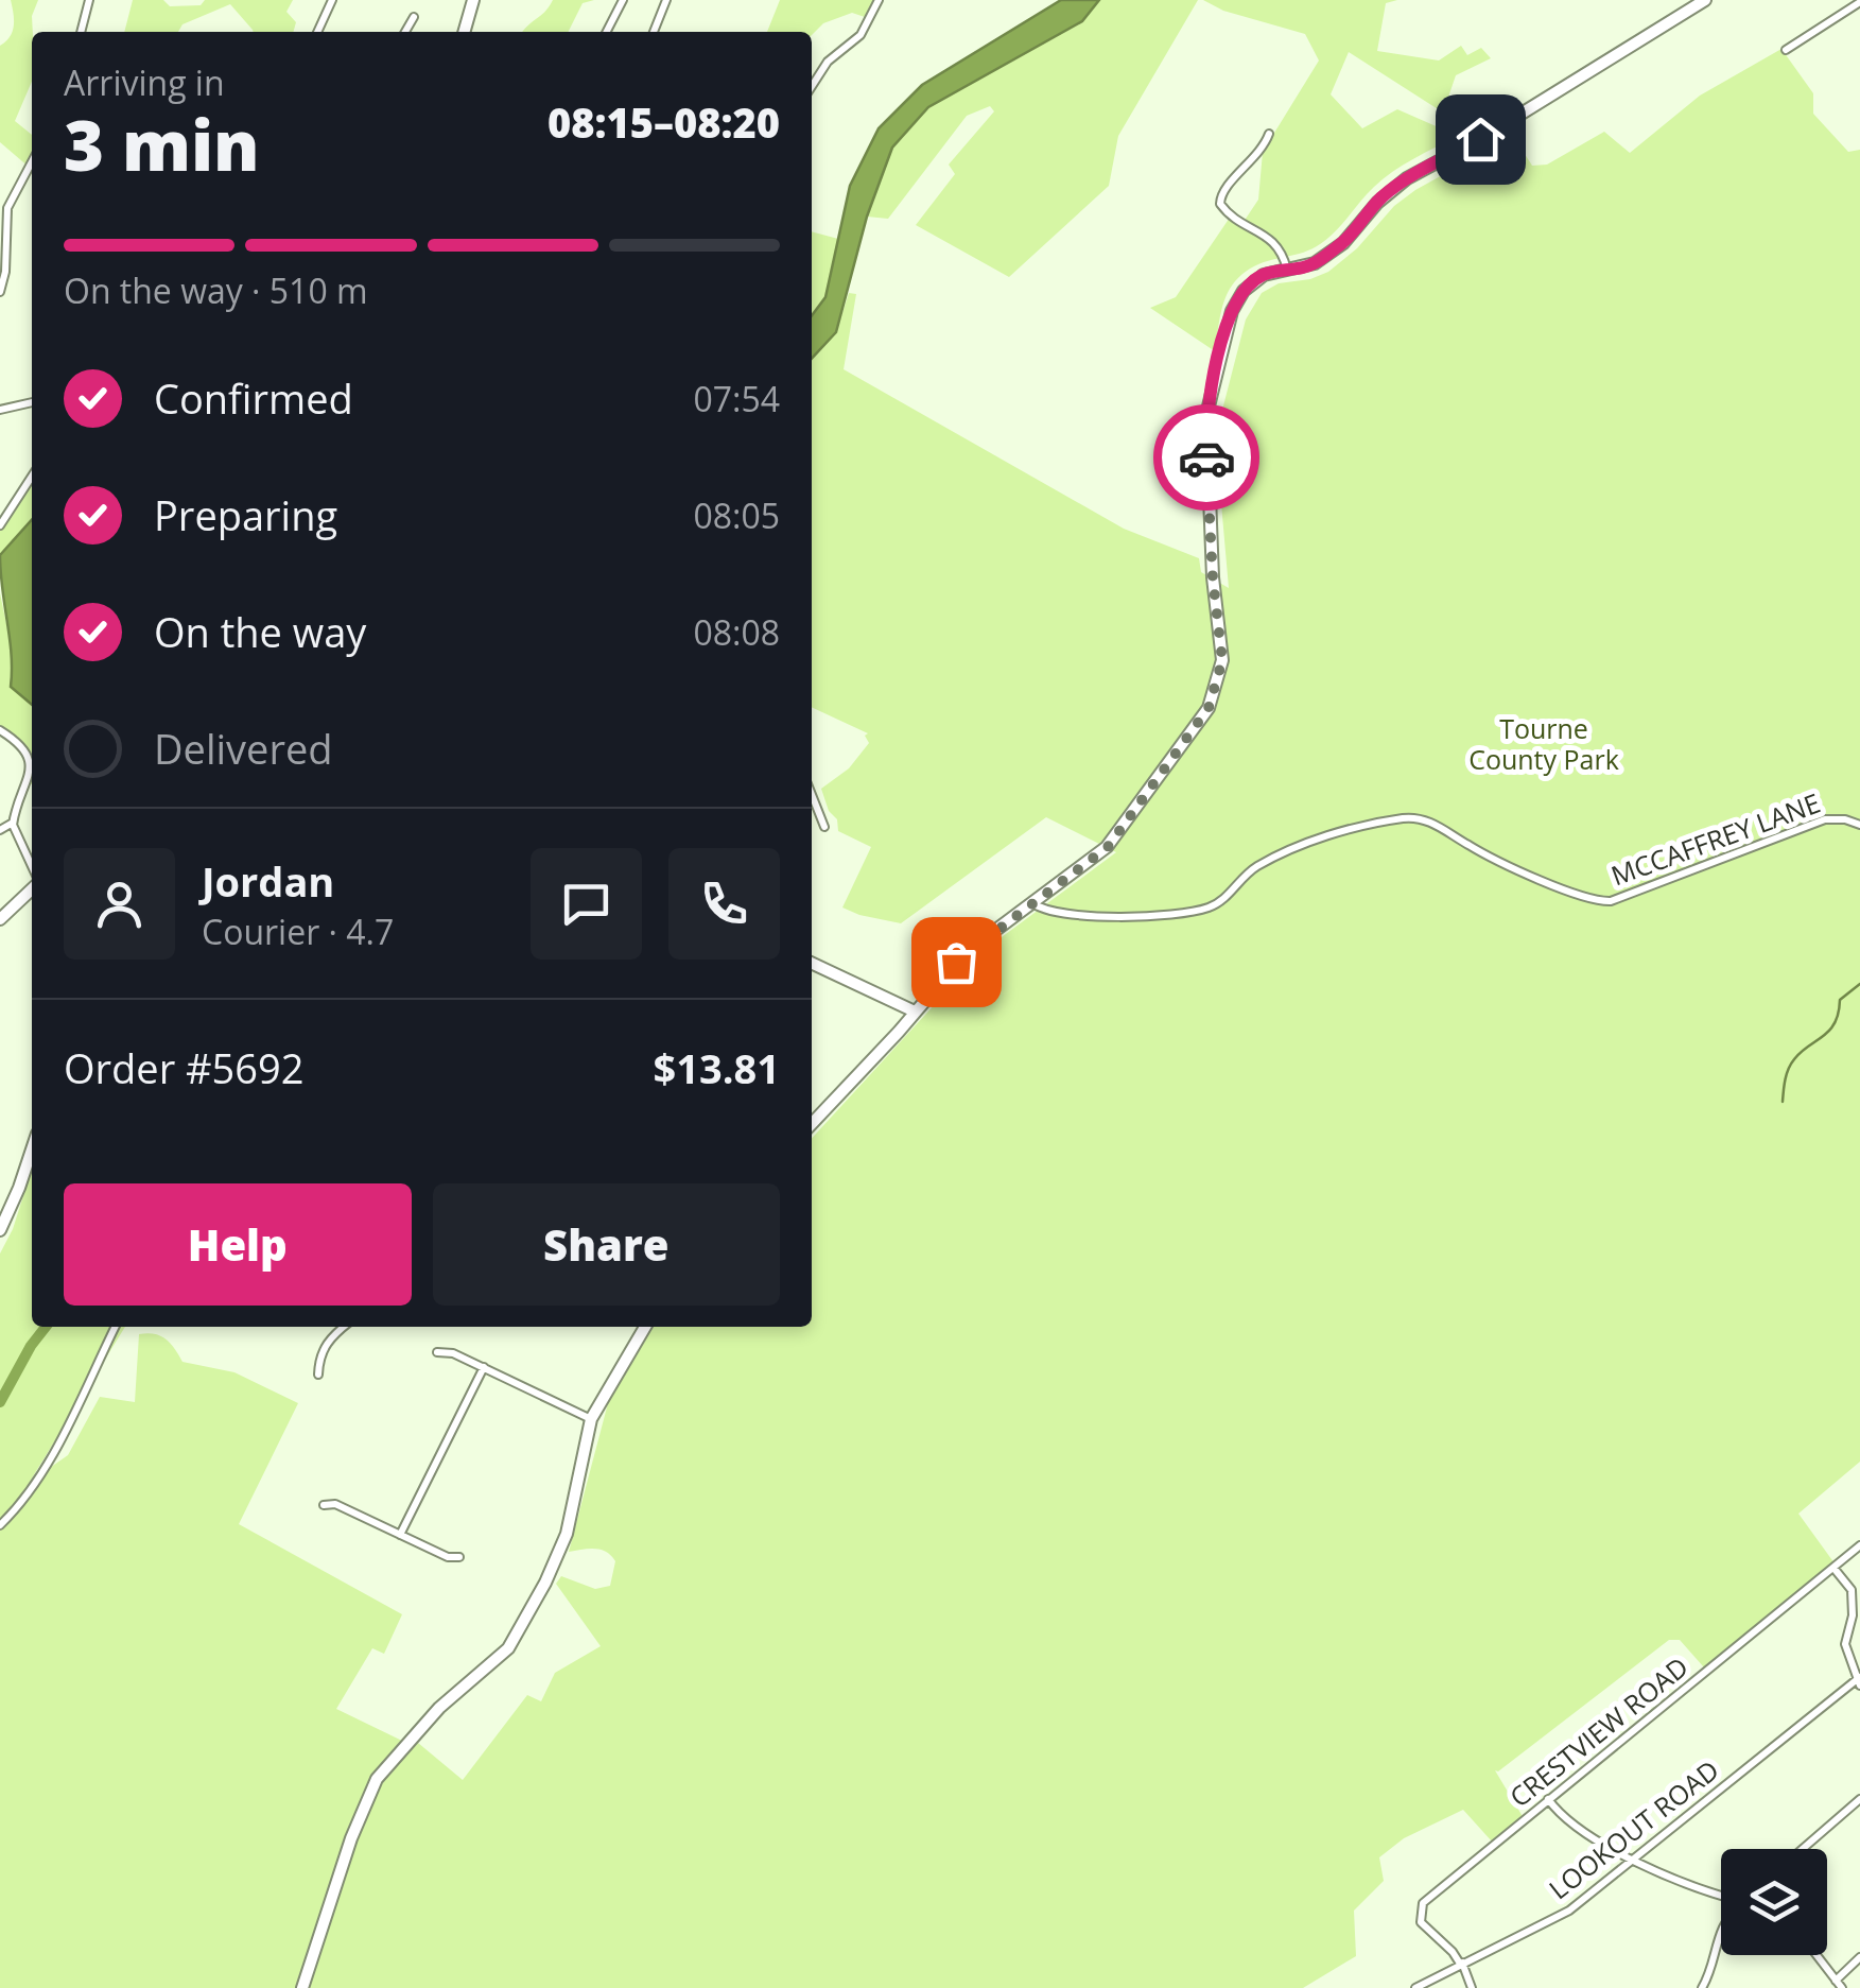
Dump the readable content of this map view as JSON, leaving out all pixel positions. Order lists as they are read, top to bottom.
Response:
{
  "streets": {
    "street": ["MCCAFFREY LANE", "CRESTVIEW ROAD", "LOOKOUT ROAD"]
  },
  "crossings": [
    ["CRESTVIEW ROAD", "LOOKOUT ROAD"]
  ],
  "parks": ["Tourne County Park"],
  "page": {
    "heading": ["3 min", "Arriving in", "08:15–08:20"],
    "panel": [
      "Jordan",
      "Courier · 4.7",
      "Order #5692",
      "$13.81"
    ],
    "bar": "On the way · 510 m",
    "list": [
      ["Confirmed", "07:54"],
      ["Preparing", "08:05"],
      ["On the way", "08:08"],
      "Delivered"
    ],
    "buttons": ["Help", "Share"]
  }
}
